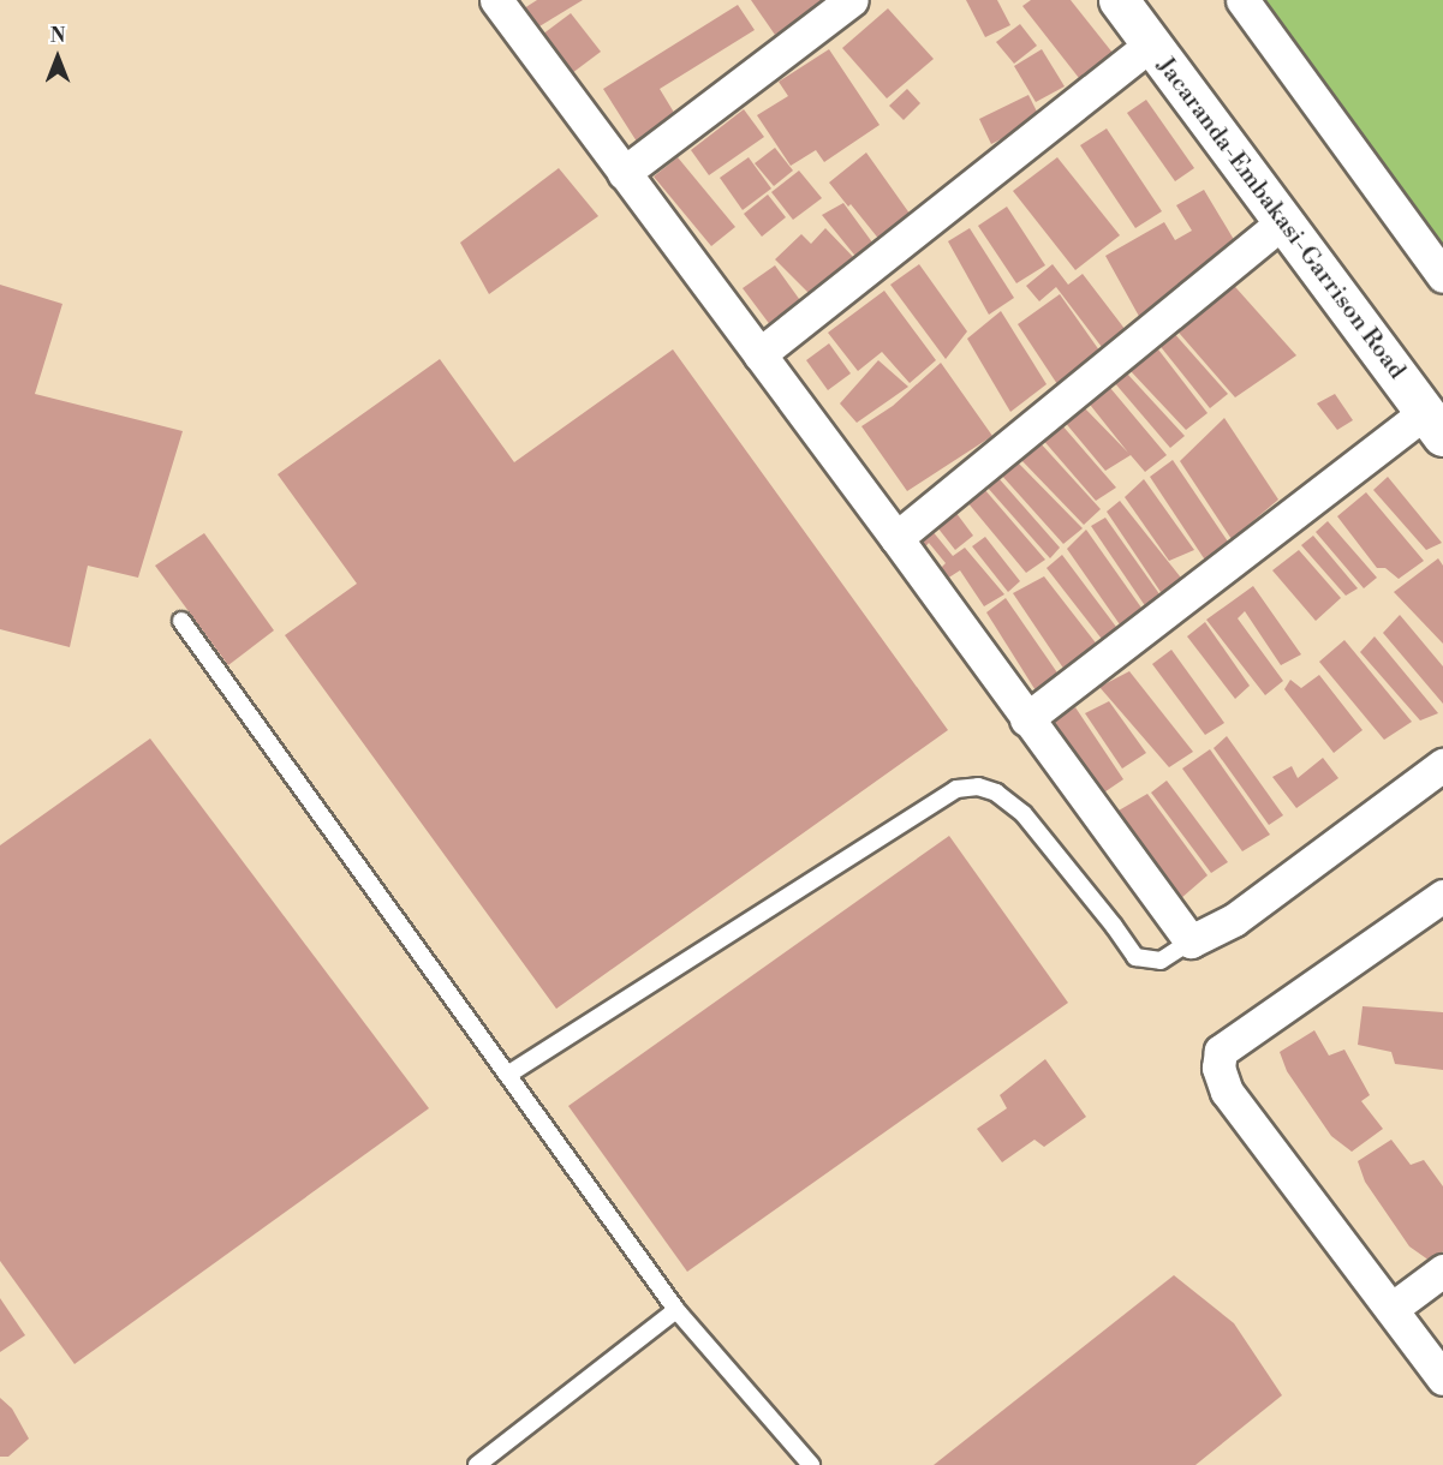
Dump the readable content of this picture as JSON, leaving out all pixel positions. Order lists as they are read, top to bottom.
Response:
{
  "streets": {
    "street": ["Jacaranda-Embakasi-Garrison Road"]
  },
  "north": "top"
}
